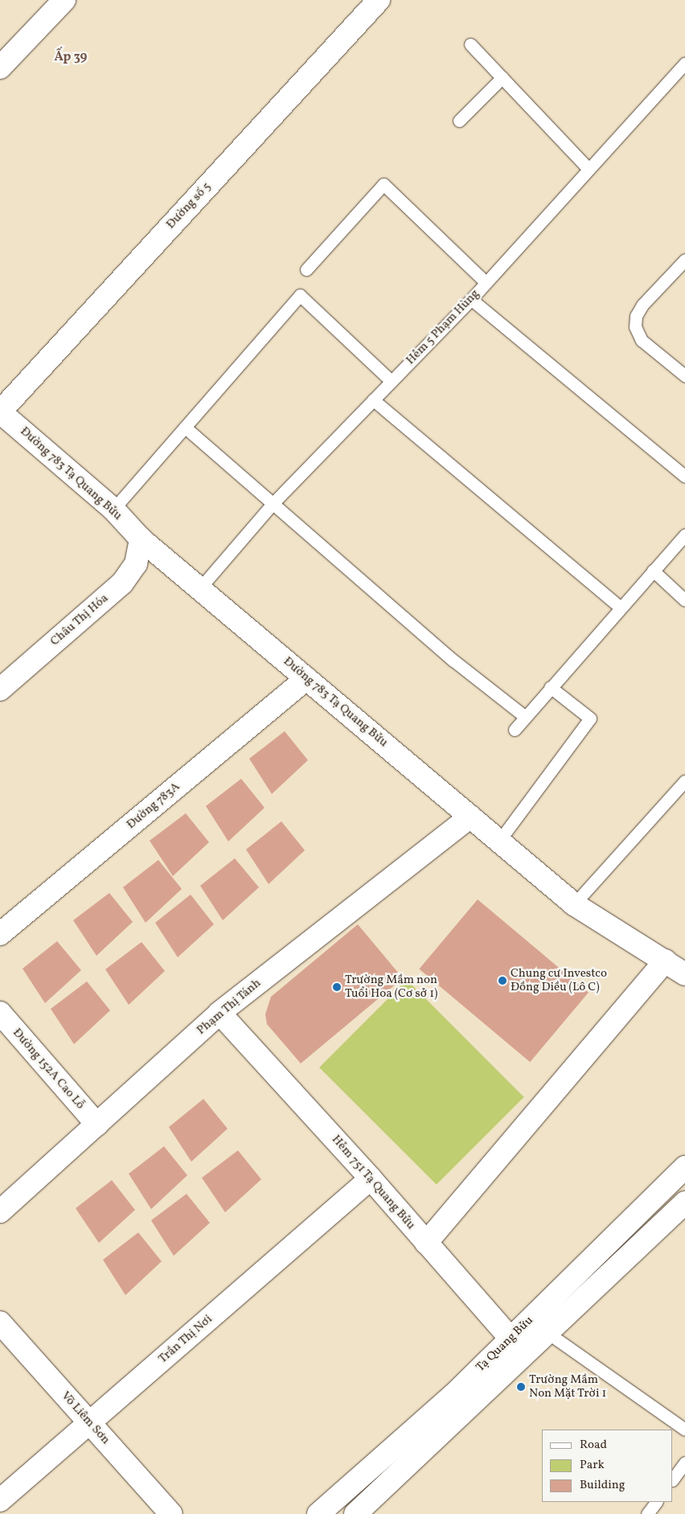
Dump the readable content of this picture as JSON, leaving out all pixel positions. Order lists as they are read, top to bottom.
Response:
{
  "streets": {
    "street": [
      "Đường số 5",
      "Đường 783 Tạ Quang Bửu",
      "Châu Thị Hóa",
      "Đường 783A",
      "Phạm Thị Tánh",
      "Đường 152A Cao Lỗ",
      "Hẻm 751 Tạ Quang Bửu",
      "Trần Thị Nơi",
      "Tạ Quang Bửu",
      "Võ Liêm Sơn"
    ],
    "lane": ["Hẻm 5 Phạm Hùng"]
  },
  "crossings": [
    ["Đường số 5", "Đường 783 Tạ Quang Bửu"],
    ["Hẻm 5 Phạm Hùng", "Đường 783 Tạ Quang Bửu"],
    ["Đường 783 Tạ Quang Bửu", "Châu Thị Hóa"],
    ["Đường 783 Tạ Quang Bửu", "Đường 783A"],
    ["Đường 783 Tạ Quang Bửu", "Phạm Thị Tánh"],
    ["Phạm Thị Tánh", "Đường 152A Cao Lỗ"],
    ["Phạm Thị Tánh", "Hẻm 751 Tạ Quang Bửu"],
    ["Hẻm 751 Tạ Quang Bửu", "Trần Thị Nơi"],
    ["Hẻm 751 Tạ Quang Bửu", "Tạ Quang Bửu"],
    ["Trần Thị Nơi", "Võ Liêm Sơn"]
  ],
  "districts": ["Ấp 39"],
  "places": ["Chung cư Investco Đồng Diều (Lô C)", "Trường Mầm non Tuổi Hoa (Cơ sở 1)", "Trường Mầm Non Mặt Trời 1"],
  "legend": ["Road", "Park", "Building"]
}
